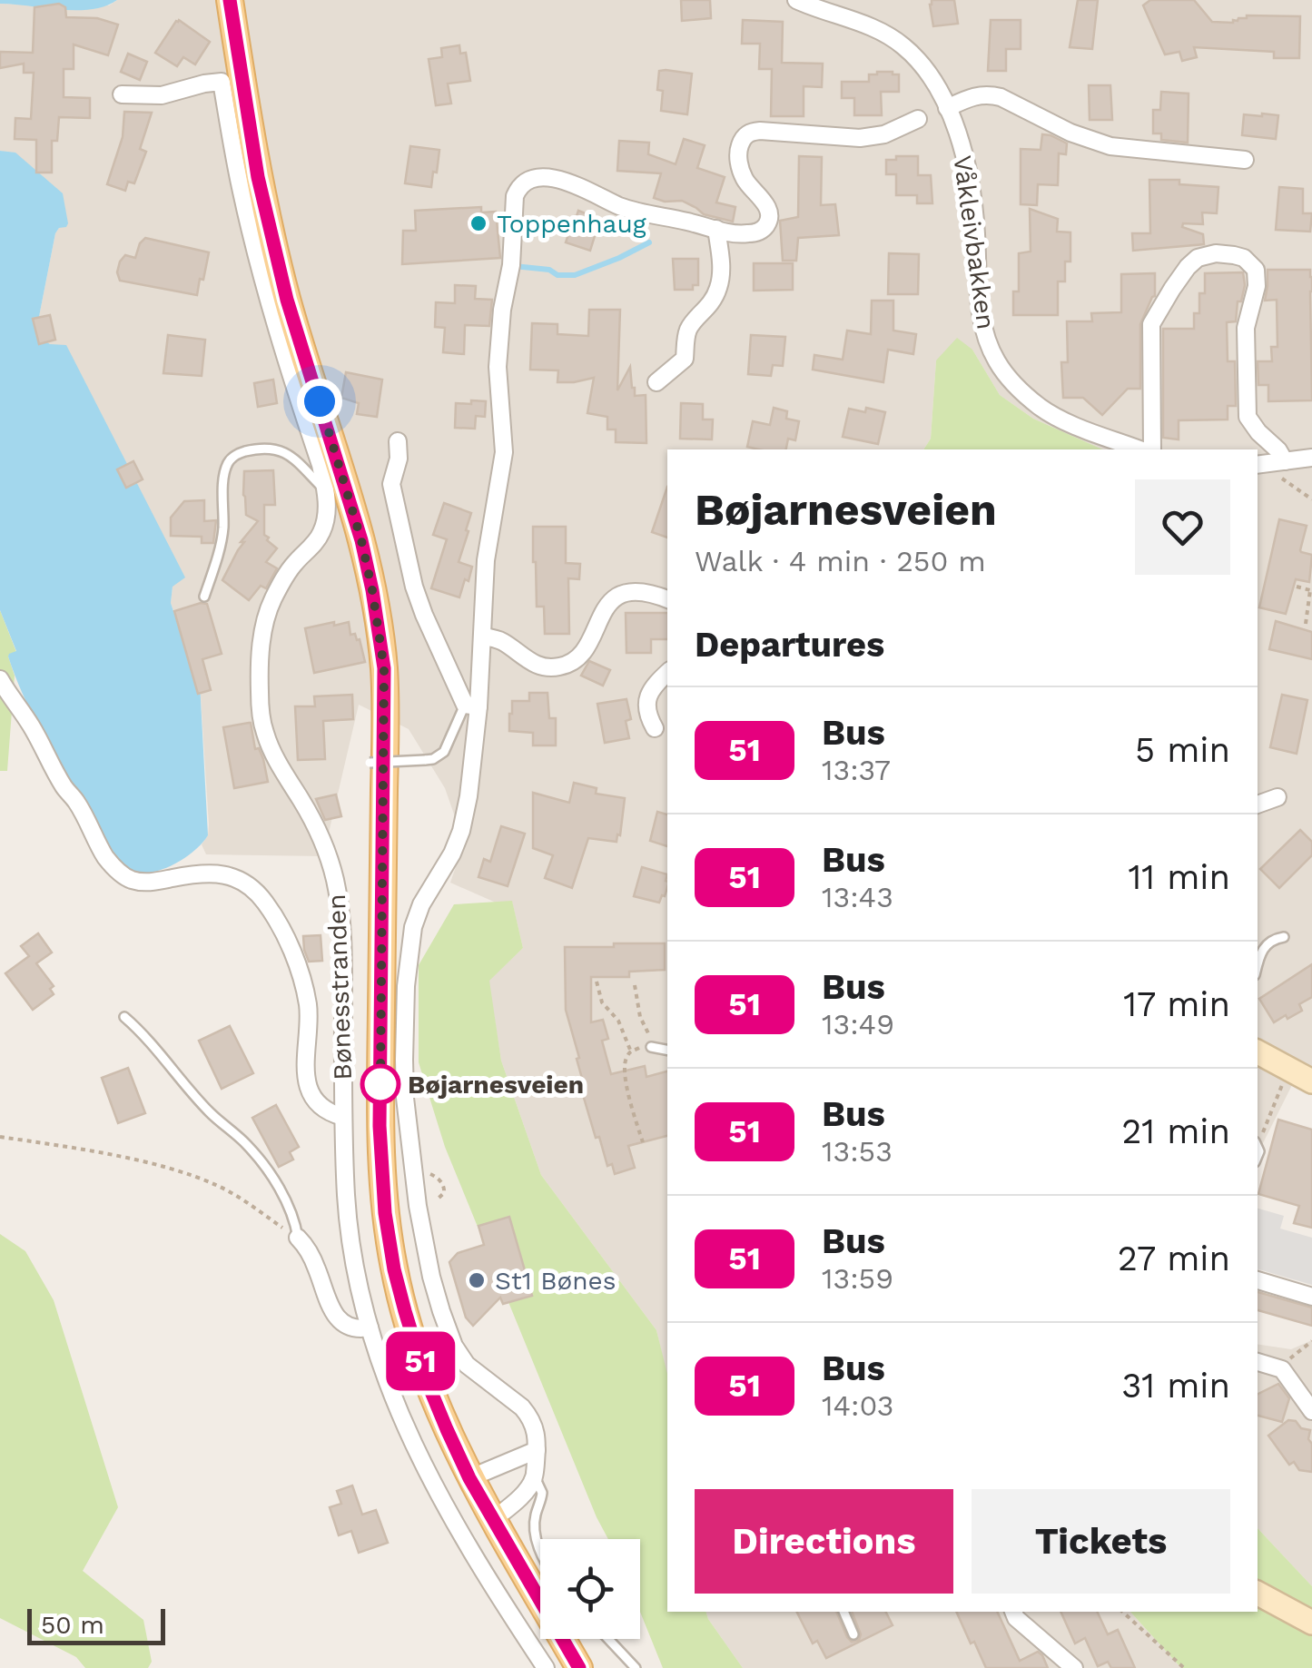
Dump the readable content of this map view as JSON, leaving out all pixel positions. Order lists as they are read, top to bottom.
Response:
{
  "streets": {
    "street": ["Våkleivbakken", "Bønesstranden"]
  },
  "places": ["Toppenhaug", "Bøjarnesveien", "St1 Bønes"],
  "lines": ["bus line 51"],
  "scale_bar": "50 m",
  "page": {
    "on_map": "51",
    "heading": [
      ["Bøjarnesveien", "Walk · 4 min · 250 m"],
      "Departures"
    ],
    "list": [
      {
        "mark": "51",
        "name": "Bus",
        "note": "13:37",
        "value": "5 min"
      },
      {
        "mark": "51",
        "name": "Bus",
        "note": "13:43",
        "value": "11 min"
      },
      {
        "mark": "51",
        "name": "Bus",
        "note": "13:49",
        "value": "17 min"
      },
      {
        "mark": "51",
        "name": "Bus",
        "note": "13:53",
        "value": "21 min"
      },
      {
        "mark": "51",
        "name": "Bus",
        "note": "13:59",
        "value": "27 min"
      },
      {
        "mark": "51",
        "name": "Bus",
        "note": "14:03",
        "value": "31 min"
      }
    ],
    "buttons": ["Directions", "Tickets"],
    "scale": "50 m"
  }
}
